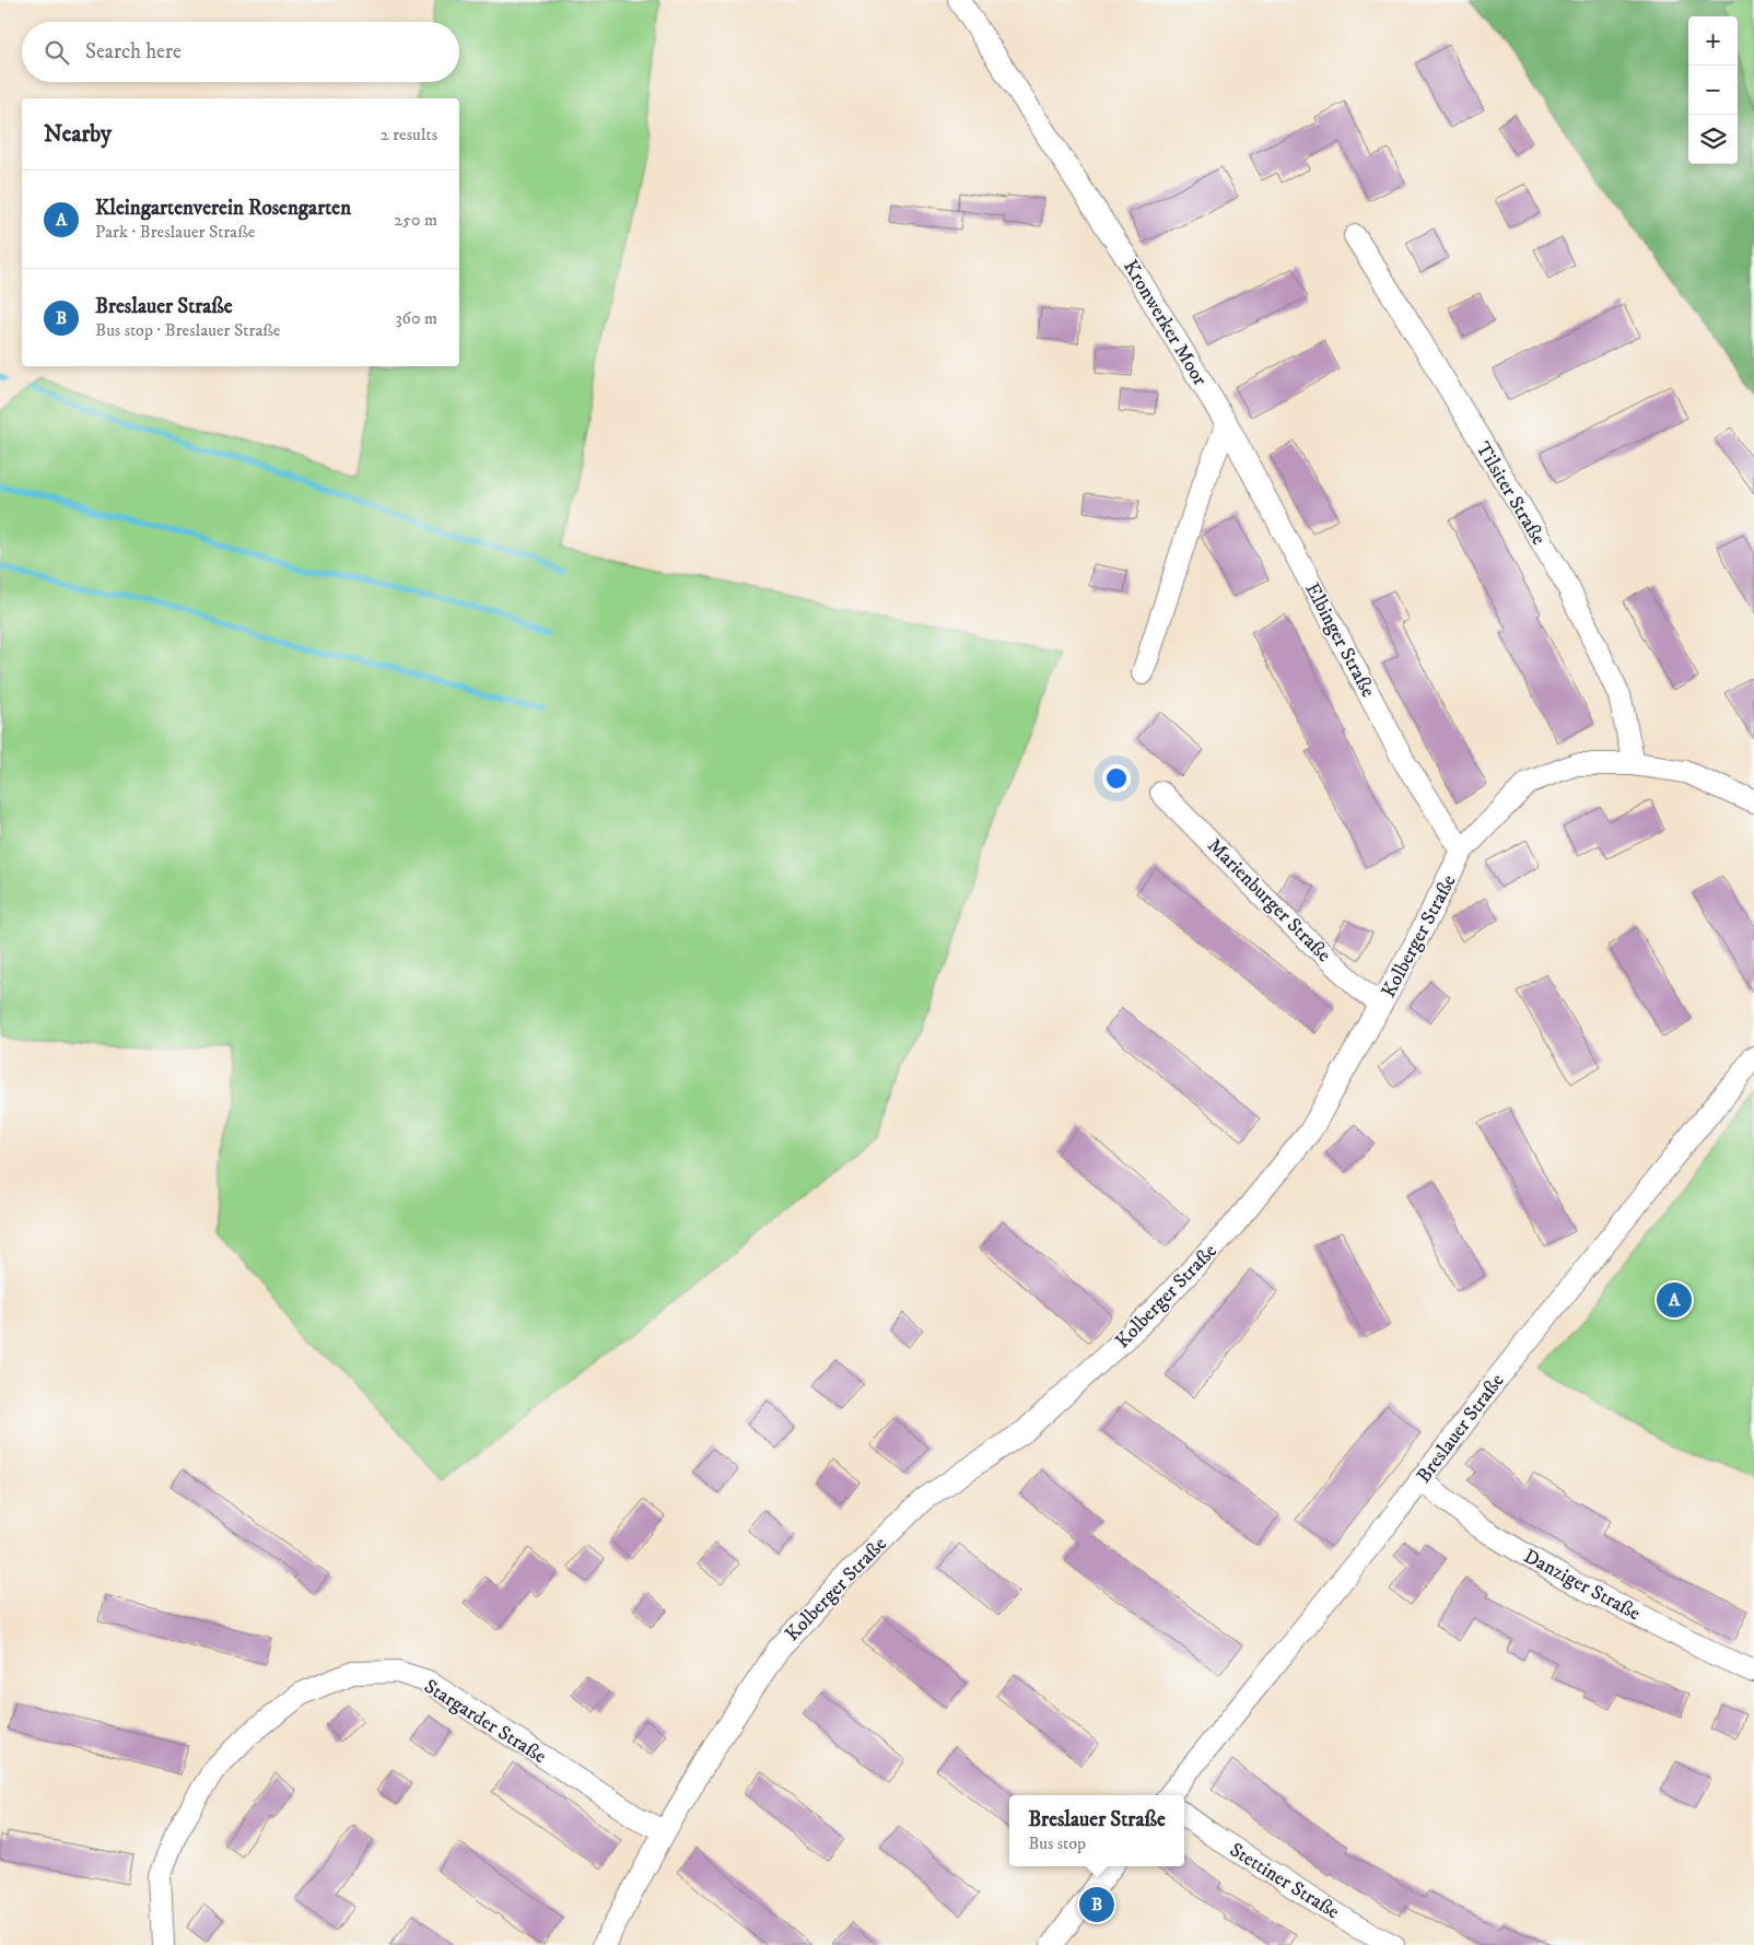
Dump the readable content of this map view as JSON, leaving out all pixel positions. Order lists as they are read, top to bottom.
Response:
{
  "streets": {
    "street": [
      "Kronwerker Moor",
      "Tilsiter Straße",
      "Elbinger Straße",
      "Marienburger Straße",
      "Kolberger Straße",
      "Breslauer Straße",
      "Danziger Straße",
      "Stargarder Straße",
      "Stettiner Straße"
    ]
  },
  "crossings": [
    ["Kronwerker Moor", "Elbinger Straße"],
    ["Tilsiter Straße", "Kolberger Straße"],
    ["Elbinger Straße", "Kolberger Straße"],
    ["Marienburger Straße", "Kolberger Straße"],
    ["Kolberger Straße", "Stargarder Straße"],
    ["Breslauer Straße", "Danziger Straße"]
  ],
  "page": {
    "map_buttons": ["+", "−"],
    "search": "Search here",
    "heading": ["Nearby", "2 results"],
    "list": [
      {
        "mark": "A",
        "name": "Kleingartenverein Rosengarten",
        "note": "Park · Breslauer Straße",
        "value": "250 m"
      },
      {
        "mark": "B",
        "name": "Breslauer Straße",
        "note": "Bus stop · Breslauer Straße",
        "value": "360 m"
      }
    ],
    "pins": ["A", "B"],
    "popup": ["Breslauer Straße", "Bus stop"]
  }
}
